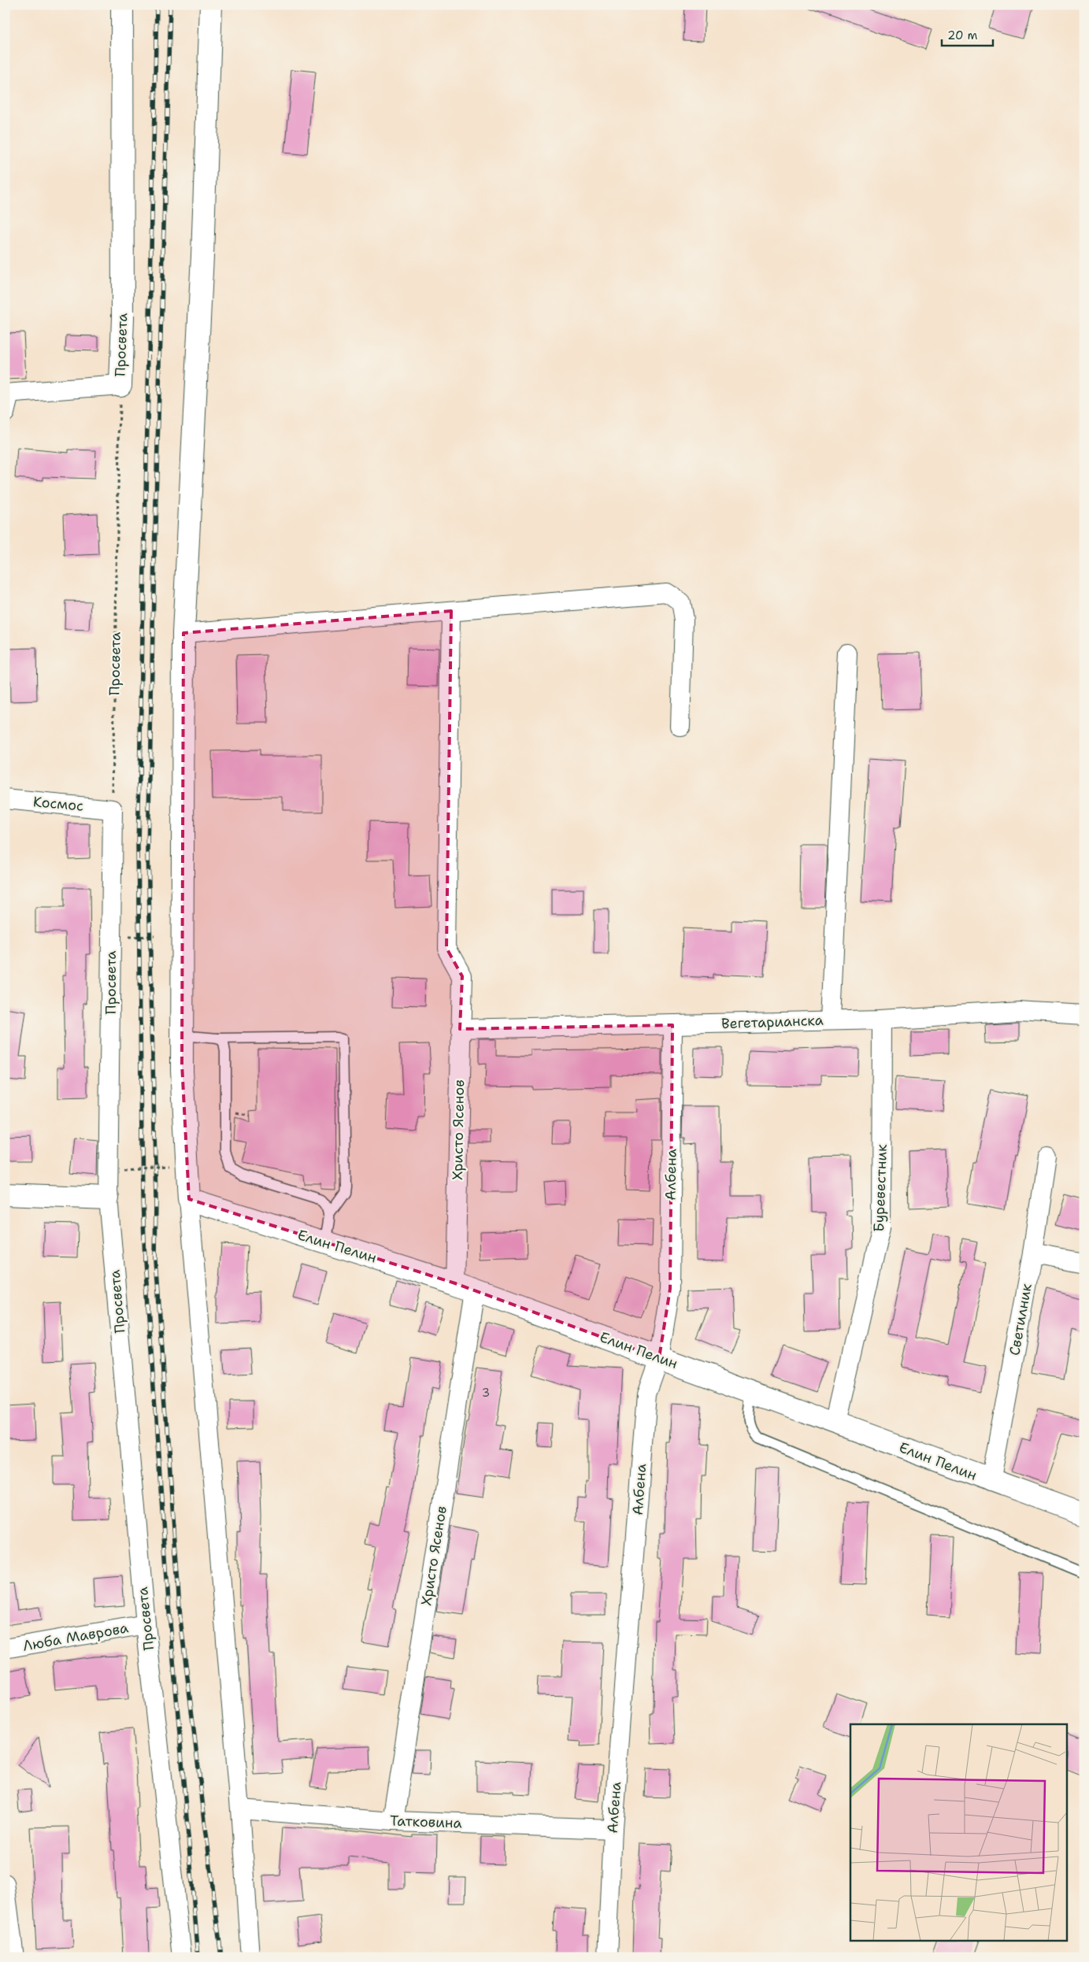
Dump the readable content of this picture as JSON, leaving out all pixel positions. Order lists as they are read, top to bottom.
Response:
{
  "streets": {
    "street": [
      "Просвета",
      "Космос",
      "Вегетарианска",
      "Христо Ясенов",
      "Албена",
      "Буревестник",
      "Елин Пелин",
      "Светилник",
      "Люба Маврова",
      "Татковина"
    ]
  },
  "crossings": [
    ["Просвета", "Космос"],
    ["Просвета", "Люба Маврова"],
    ["Вегетарианска", "Христо Ясенов"],
    ["Вегетарианска", "Албена"],
    ["Вегетарианска", "Буревестник"],
    ["Христо Ясенов", "Елин Пелин"],
    ["Христо Ясенов", "Татковина"],
    ["Албена", "Елин Пелин"],
    ["Албена", "Татковина"],
    ["Буревестник", "Елин Пелин"],
    ["Елин Пелин", "Светилник"]
  ],
  "house_numbers": ["3"],
  "scale_bar": "20 m"
}
